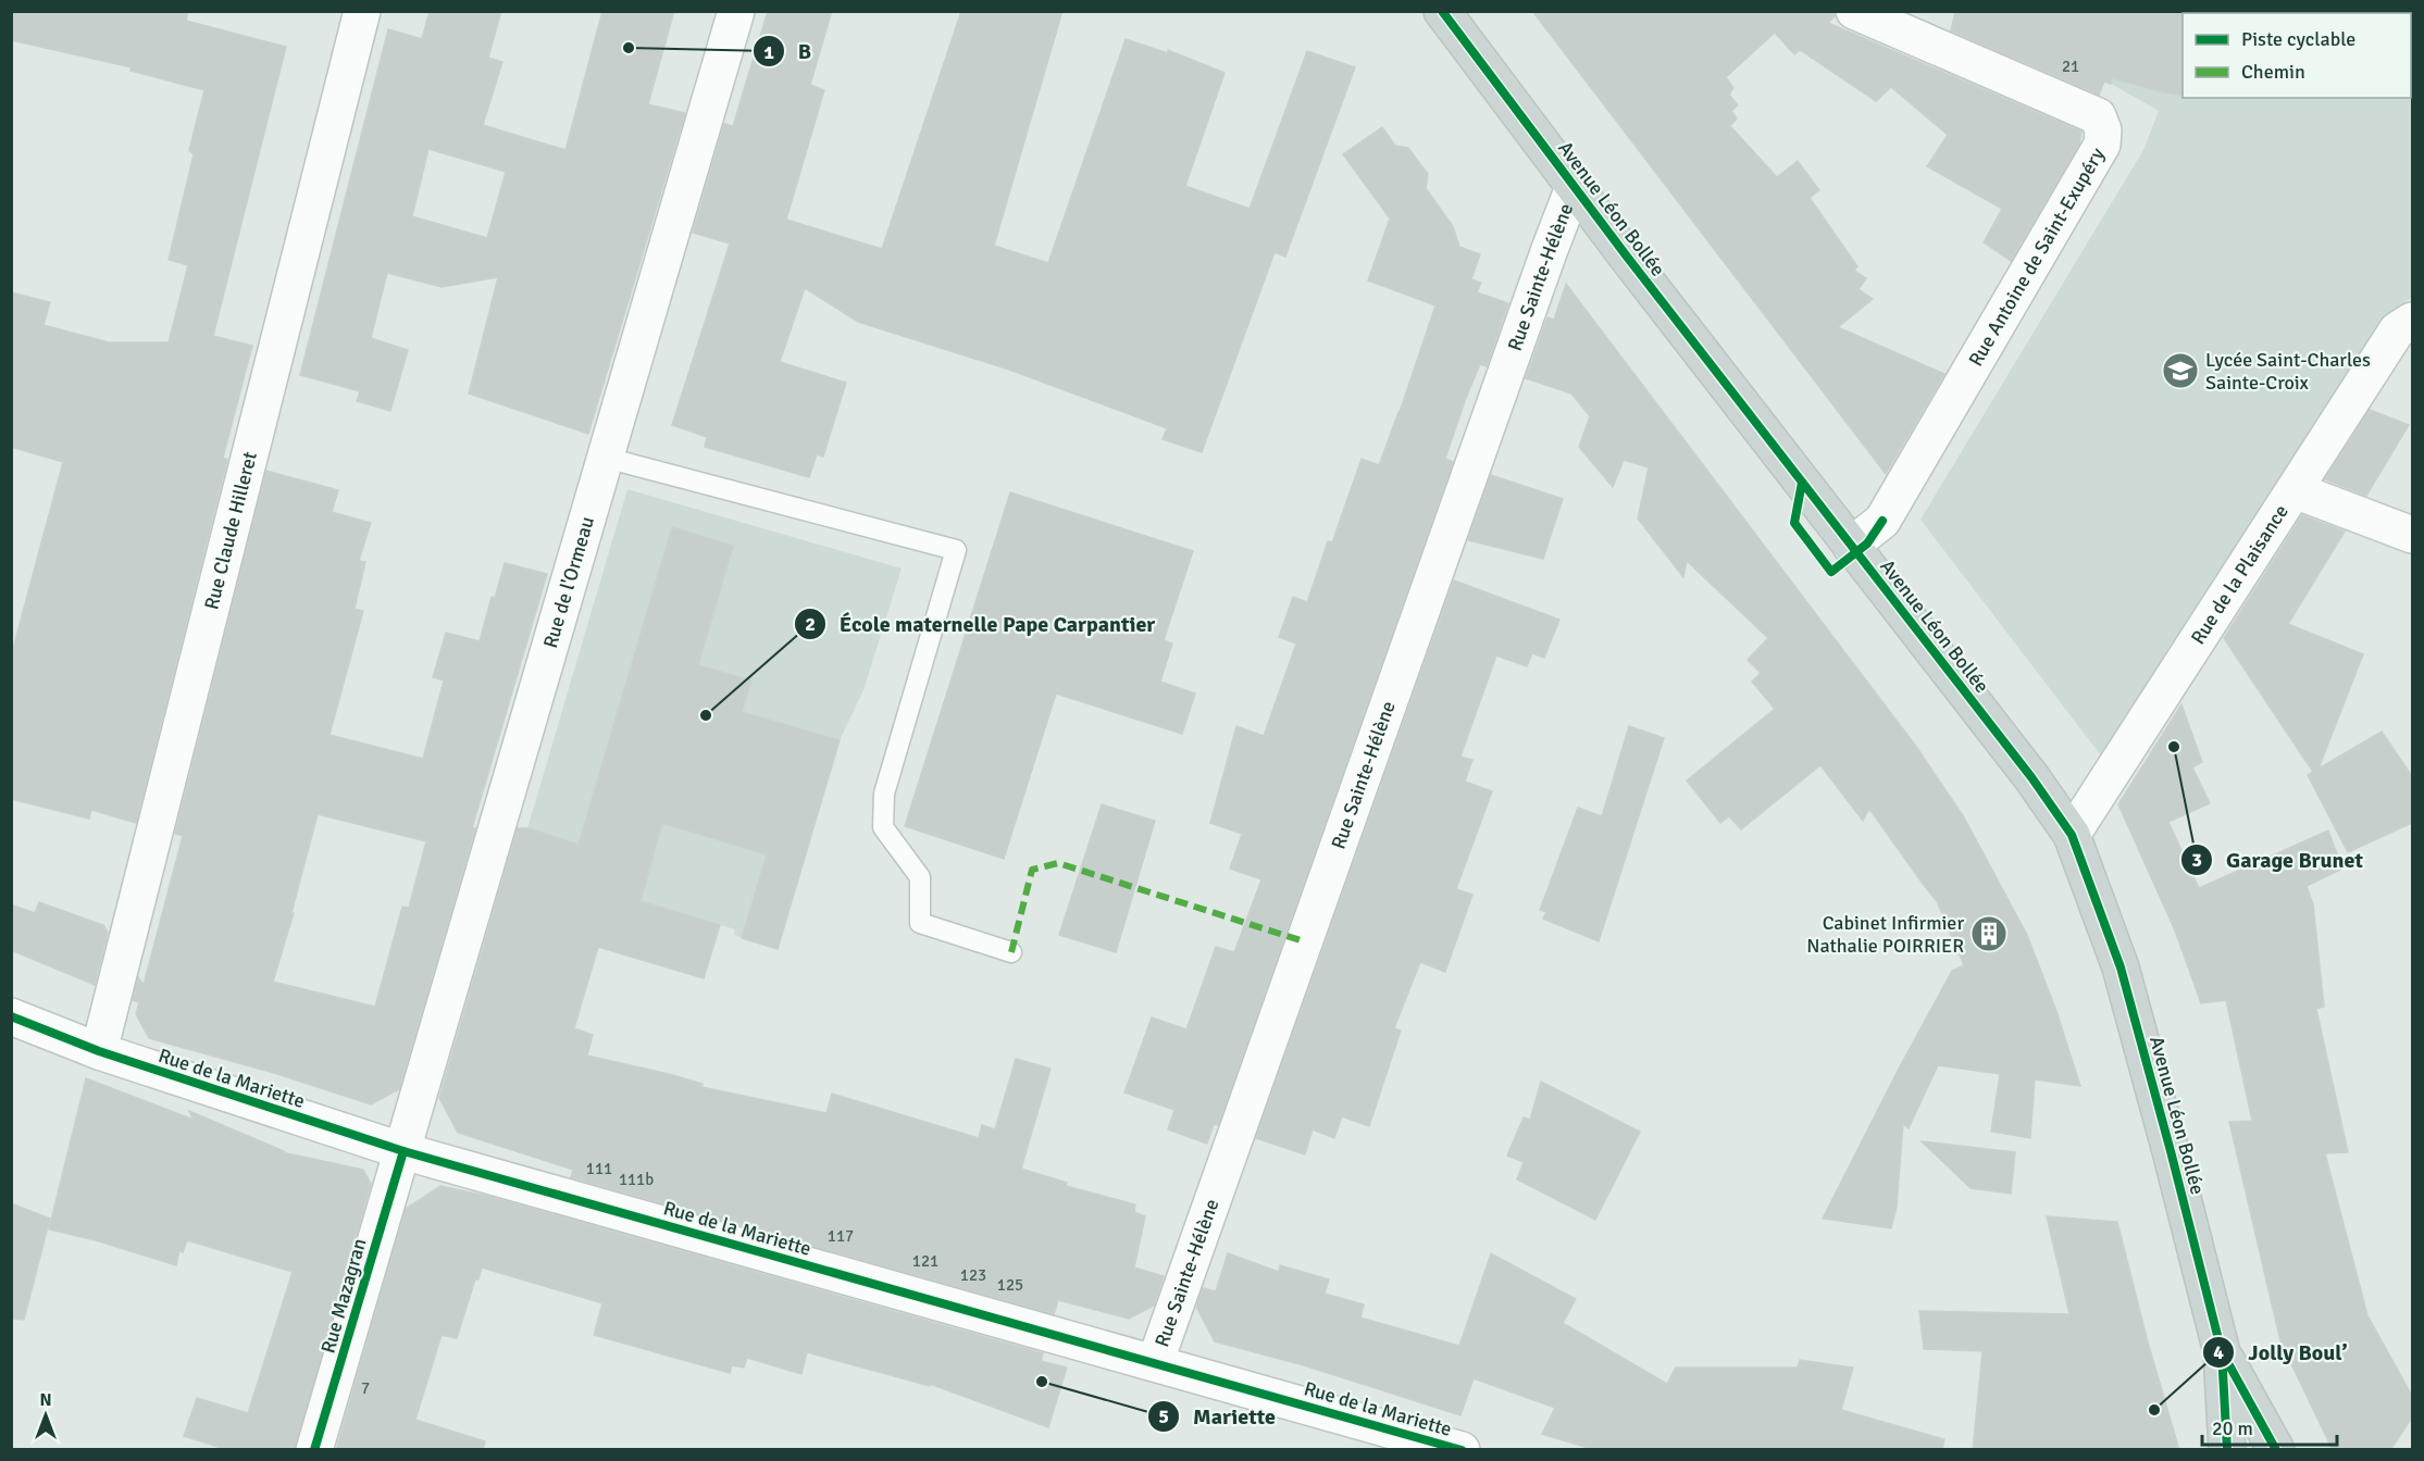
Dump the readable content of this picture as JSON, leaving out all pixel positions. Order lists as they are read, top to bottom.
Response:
{
  "streets": {
    "main road": ["Avenue Léon Bollée"],
    "street": [
      "Rue Antoine de Saint-Exupéry",
      "Rue Sainte-Hélène",
      "Rue Claude Hilleret",
      "Rue de la Plaisance",
      "Rue de l'Ormeau",
      "Rue de la Mariette",
      "Rue Mazagran"
    ]
  },
  "crossings": [
    ["Avenue Léon Bollée", "Rue Antoine de Saint-Exupéry"],
    ["Avenue Léon Bollée", "Rue Sainte-Hélène"],
    ["Avenue Léon Bollée", "Rue de la Plaisance"],
    ["Rue Sainte-Hélène", "Rue de la Mariette"],
    ["Rue Claude Hilleret", "Rue de la Mariette"],
    ["Rue de l'Ormeau", "Rue de la Mariette"],
    ["Rue de l'Ormeau", "Rue Mazagran"],
    ["Rue de la Mariette", "Rue Mazagran"]
  ],
  "places": {
    "other": [
      "B",
      "École maternelle Pape Carpantier",
      "Garage Brunet",
      "Mariette",
      "Jolly Boul’"
    ],
    "school or university": ["Lycée Saint-Charles Sainte-Croix"],
    "building": ["Cabinet Infirmier Nathalie POIRRIER"]
  },
  "house_numbers": [
    "21",
    "111",
    "111b",
    "117",
    "121",
    "123",
    "125",
    "7"
  ],
  "legend": ["Piste cyclable", "Chemin"],
  "scale_bar": "20 m",
  "north": "top"
}
